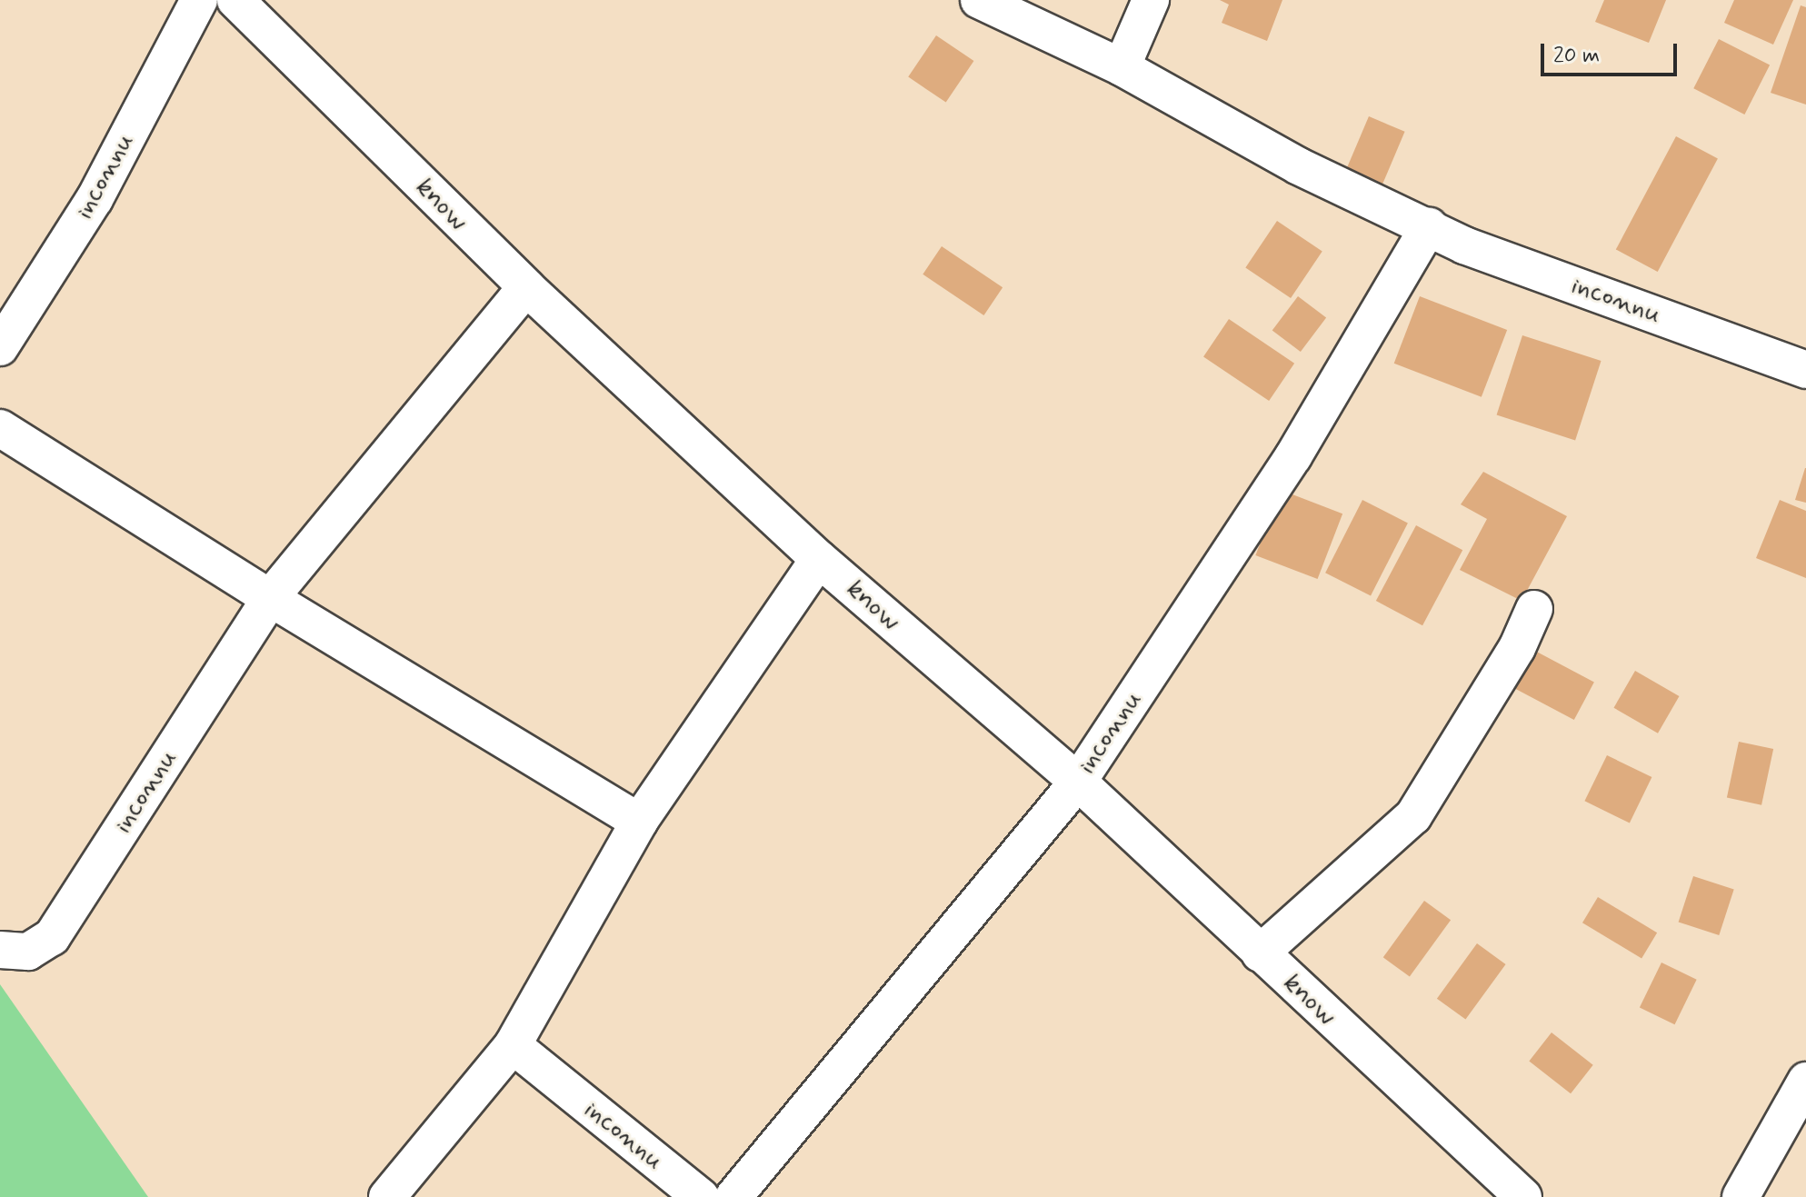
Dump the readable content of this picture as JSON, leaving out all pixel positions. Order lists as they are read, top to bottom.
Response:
{
  "streets": {
    "street": ["inconnu", "know"]
  },
  "crossings": [
    ["inconnu", "know"]
  ],
  "scale_bar": "20 m"
}
